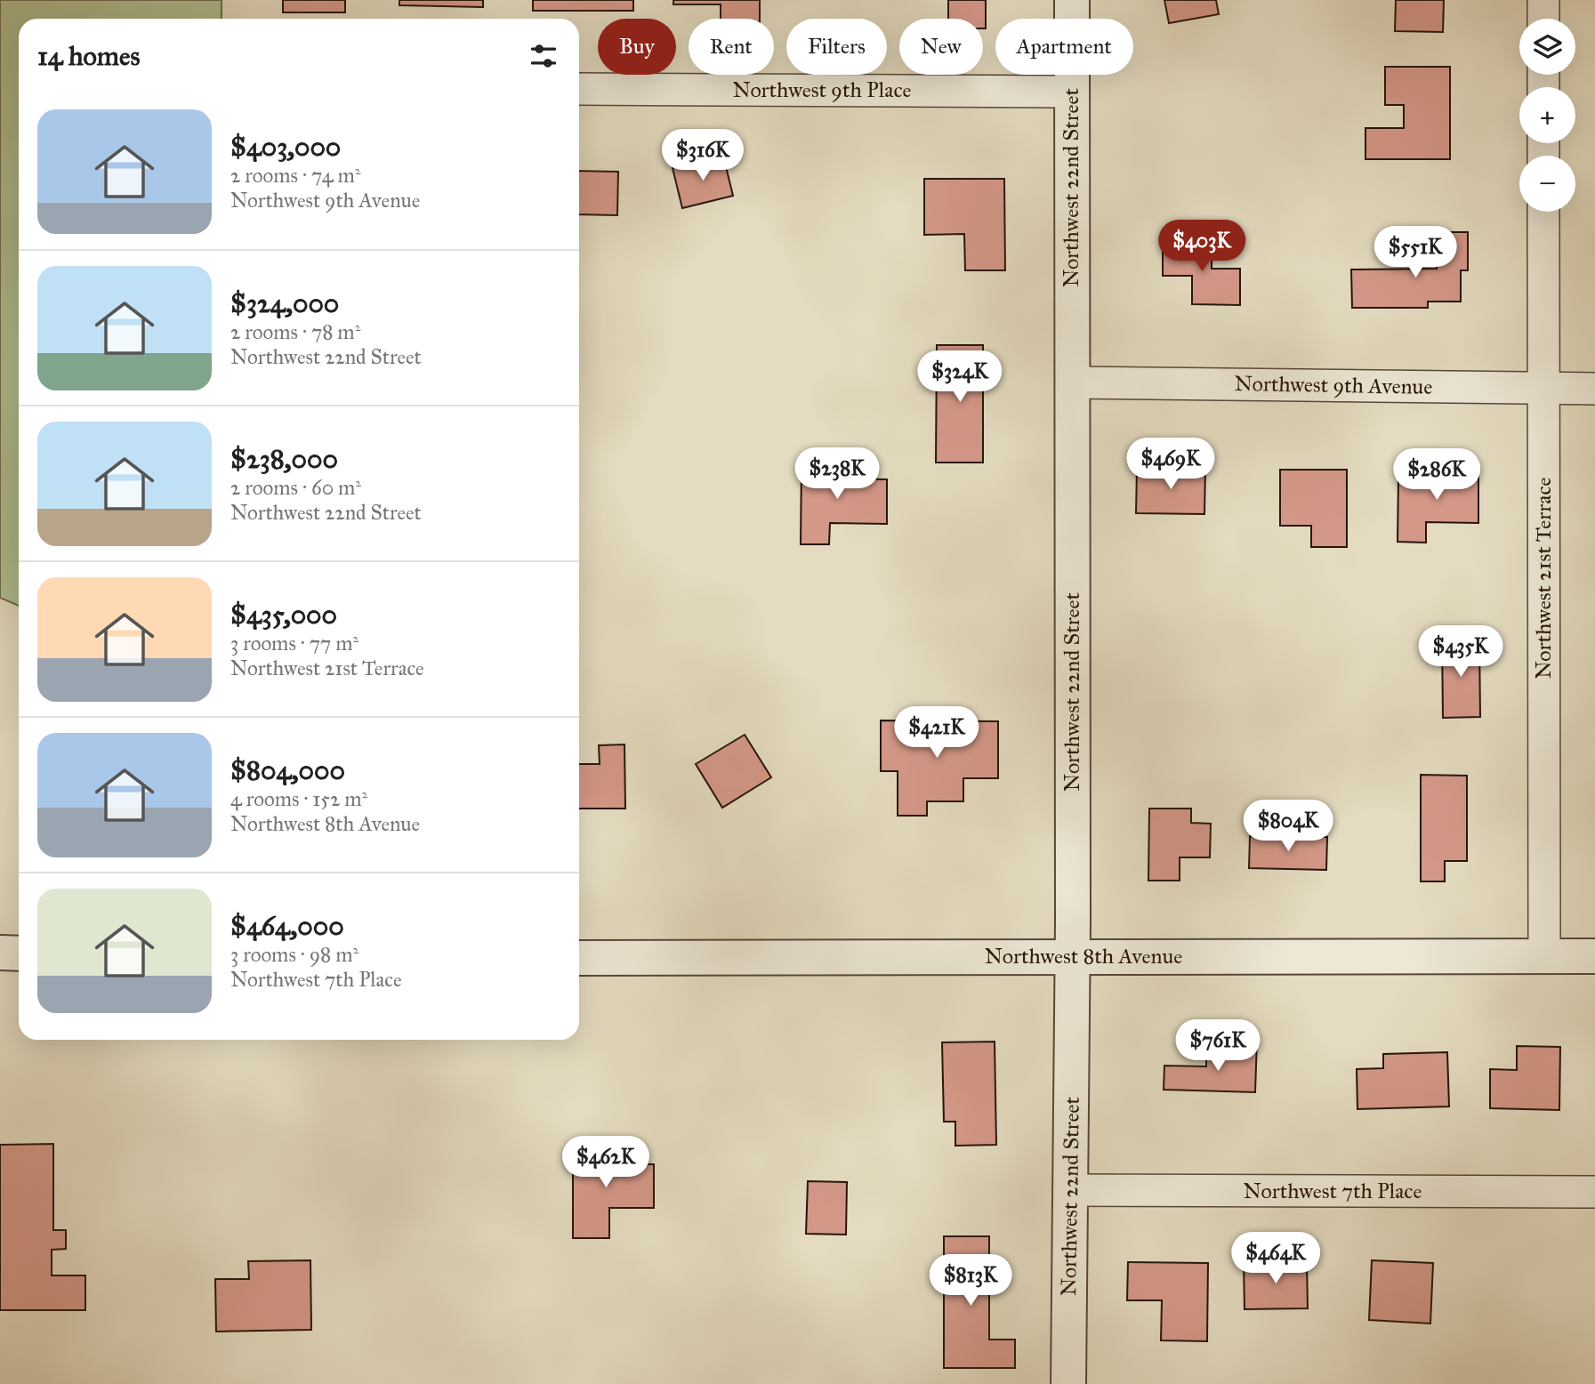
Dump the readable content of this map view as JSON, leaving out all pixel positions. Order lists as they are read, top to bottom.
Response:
{
  "streets": {
    "street": [
      "Northwest 9th Place",
      "Northwest 22nd Street",
      "Northwest 9th Avenue",
      "Northwest 21st Terrace",
      "Northwest 8th Avenue",
      "Northwest 7th Place"
    ]
  },
  "crossings": [
    ["Northwest 9th Place", "Northwest 22nd Street"],
    ["Northwest 22nd Street", "Northwest 9th Avenue"],
    ["Northwest 22nd Street", "Northwest 8th Avenue"],
    ["Northwest 22nd Street", "Northwest 7th Place"],
    ["Northwest 9th Avenue", "Northwest 21st Terrace"],
    ["Northwest 21st Terrace", "Northwest 8th Avenue"]
  ],
  "page": {
    "map_buttons": ["+", "−"],
    "chip": [
      "Buy",
      "Rent",
      "Filters",
      "New",
      "Apartment"
    ],
    "heading": "14 homes",
    "list": [
      {
        "name": "$403,000",
        "note": "2 rooms · 74 m² · Northwest 9th Avenue"
      },
      {
        "name": "$324,000",
        "note": "2 rooms · 78 m² · Northwest 22nd Street"
      },
      {
        "name": "$238,000",
        "note": "2 rooms · 60 m² · Northwest 22nd Street"
      },
      {
        "name": "$435,000",
        "note": "3 rooms · 77 m² · Northwest 21st Terrace"
      },
      {
        "name": "$804,000",
        "note": "4 rooms · 152 m² · Northwest 8th Avenue"
      },
      {
        "name": "$464,000",
        "note": "3 rooms · 98 m² · Northwest 7th Place"
      }
    ],
    "price": [
      "$316K",
      "$403K",
      "$551K",
      "$324K",
      "$469K",
      "$238K",
      "$286K",
      "$435K",
      "$421K",
      "$804K",
      "$761K",
      "$462K",
      "$464K",
      "$813K"
    ]
  }
}
